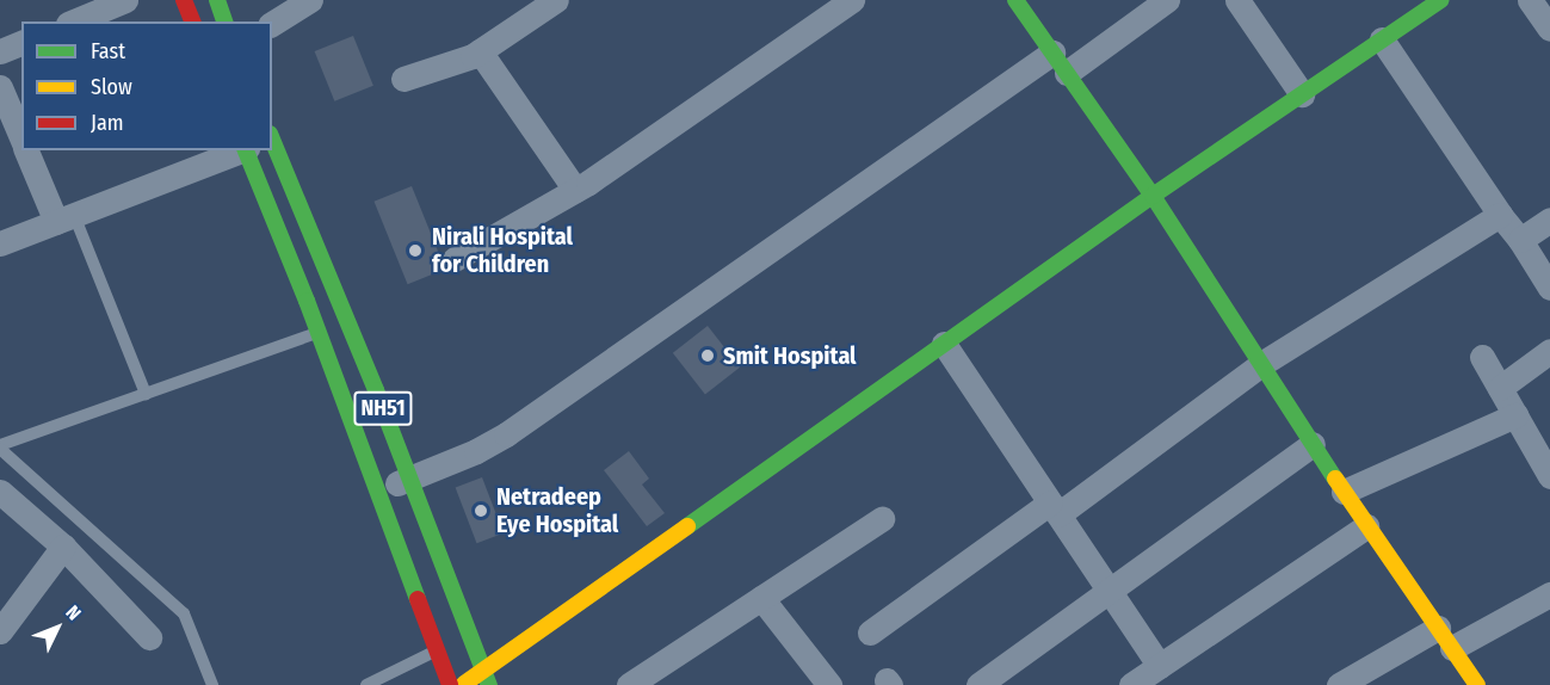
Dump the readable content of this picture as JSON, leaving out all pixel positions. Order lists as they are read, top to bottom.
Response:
{
  "streets": {
    "main road": ["NH51"]
  },
  "places": ["Nirali Hospital for Children", "Smit Hospital", "Netradeep Eye Hospital"],
  "legend": ["Fast", "Slow", "Jam"],
  "north": "top right"
}
